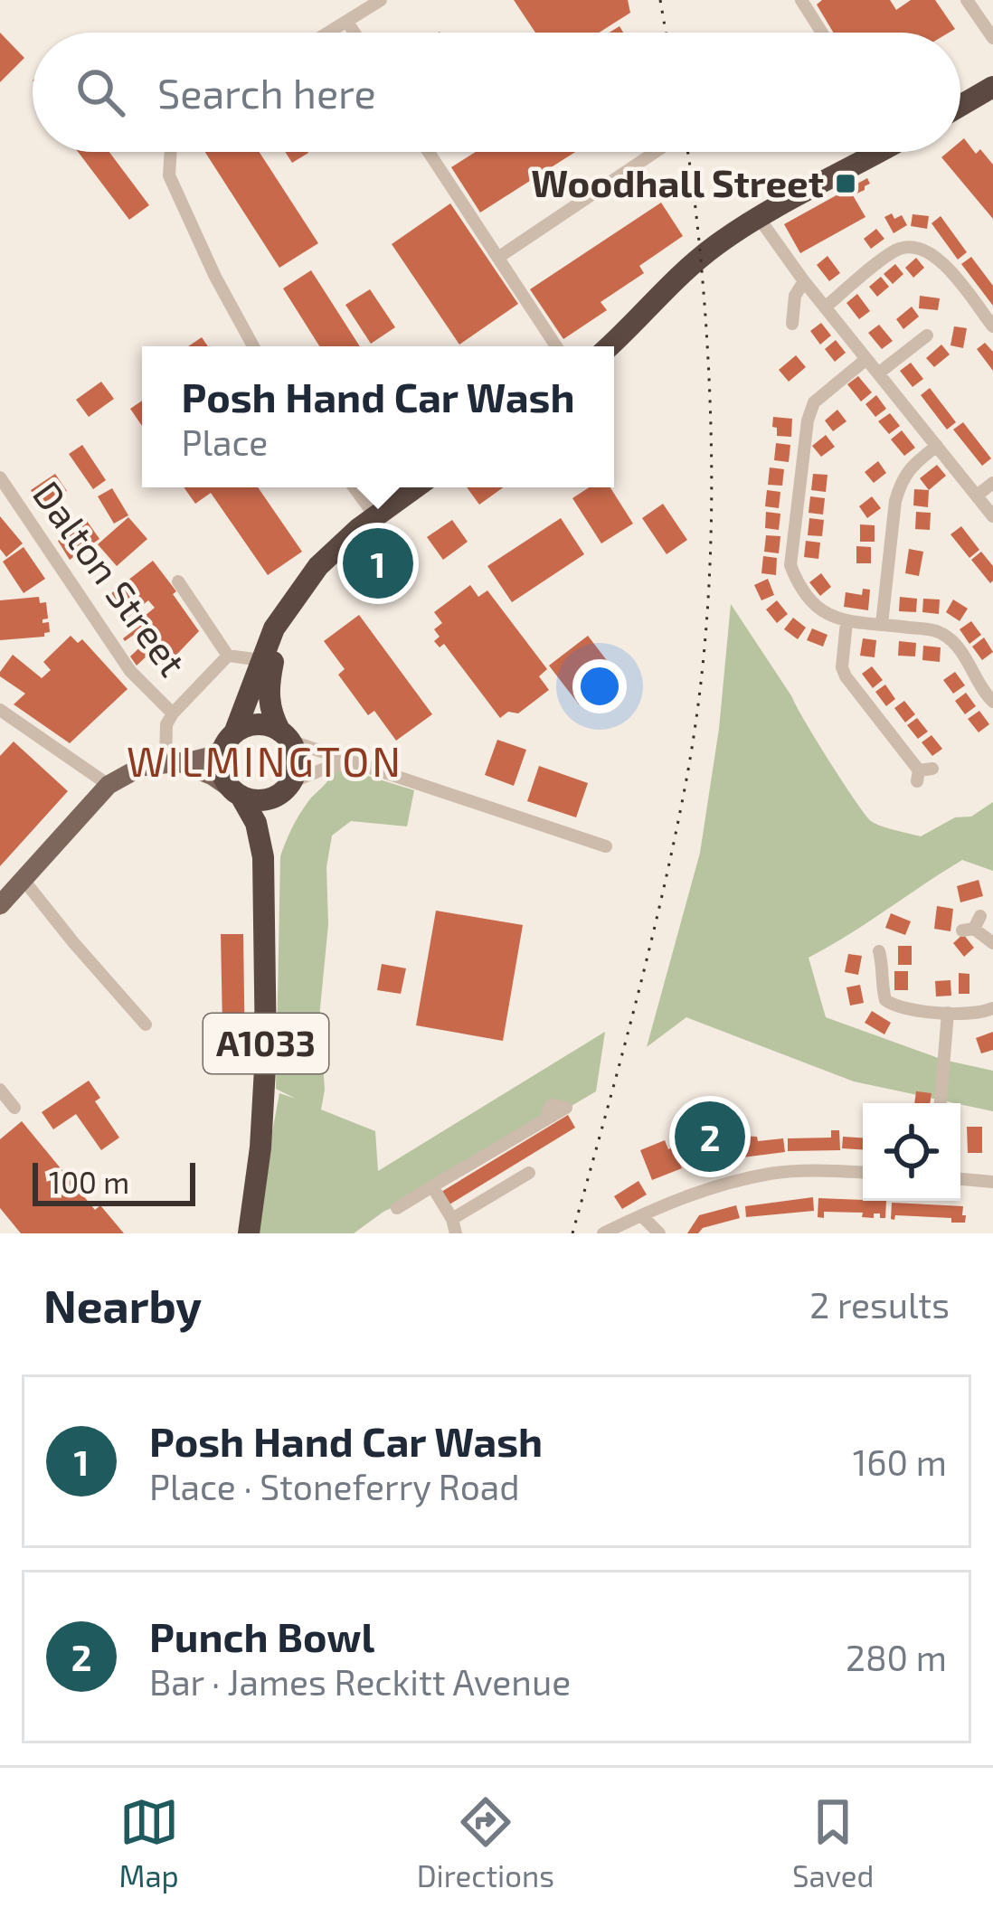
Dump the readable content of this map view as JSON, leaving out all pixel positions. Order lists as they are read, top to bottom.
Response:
{
  "streets": {
    "highway": ["A1033"],
    "street": ["Dalton Street"]
  },
  "districts": ["WILMINGTON"],
  "places": {
    "transit": ["Woodhall Street"]
  },
  "scale_bar": "100 m",
  "page": {
    "search": "Search here",
    "popup": ["Posh Hand Car Wash", "Place"],
    "pins": ["1", "2"],
    "scale": "100 m",
    "heading": ["Nearby", "2 results"],
    "list": [
      {
        "mark": "1",
        "name": "Posh Hand Car Wash",
        "note": "Place · Stoneferry Road",
        "value": "160 m"
      },
      {
        "mark": "2",
        "name": "Punch Bowl",
        "note": "Bar · James Reckitt Avenue",
        "value": "280 m"
      }
    ],
    "nav": ["Map", "Directions", "Saved"]
  }
}
